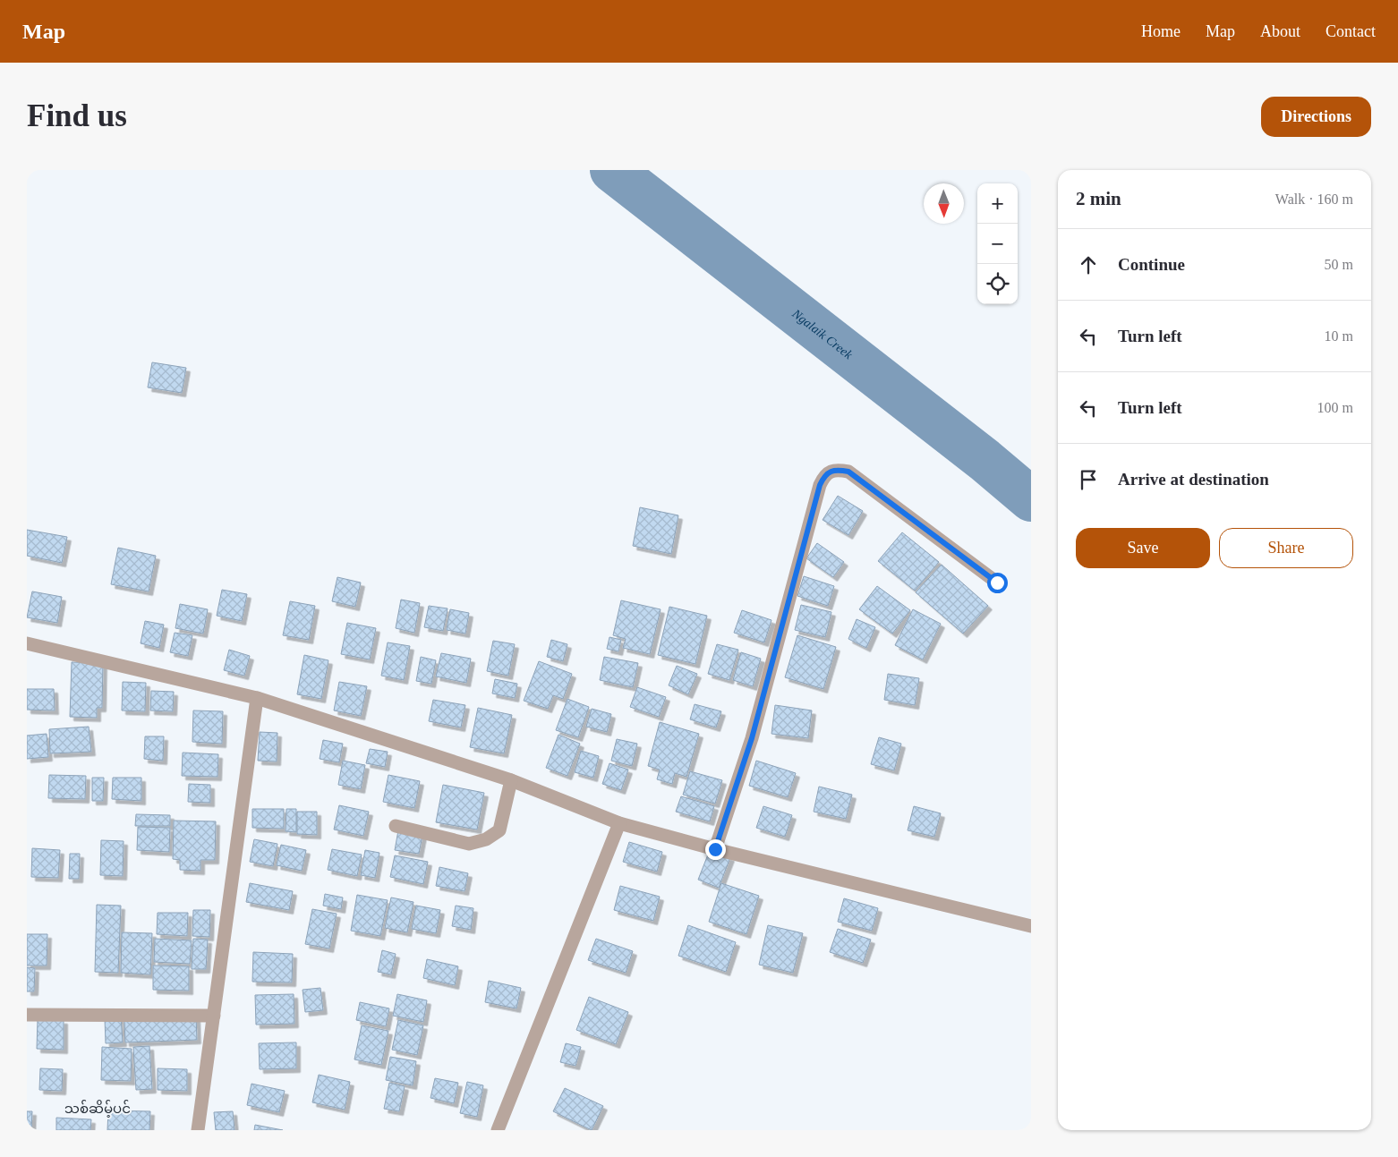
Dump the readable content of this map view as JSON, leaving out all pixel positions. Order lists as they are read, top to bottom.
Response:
{
  "districts": ["သစ်ဆိမ့်ပင်"],
  "water": ["Ngalaik Creek"],
  "north": "bottom",
  "page": {
    "header": "Map",
    "nav": [
      "Home",
      "Map",
      "About",
      "Contact"
    ],
    "buttons": [
      "Directions",
      ["Save", "Share"]
    ],
    "title": "Find us",
    "heading": ["2 min", "Walk · 160 m"],
    "map_buttons": ["+", "−"],
    "list": [
      ["Continue", "50 m"],
      ["Turn left", "10 m"],
      ["Turn left", "100 m"],
      "Arrive at destination"
    ]
  }
}
